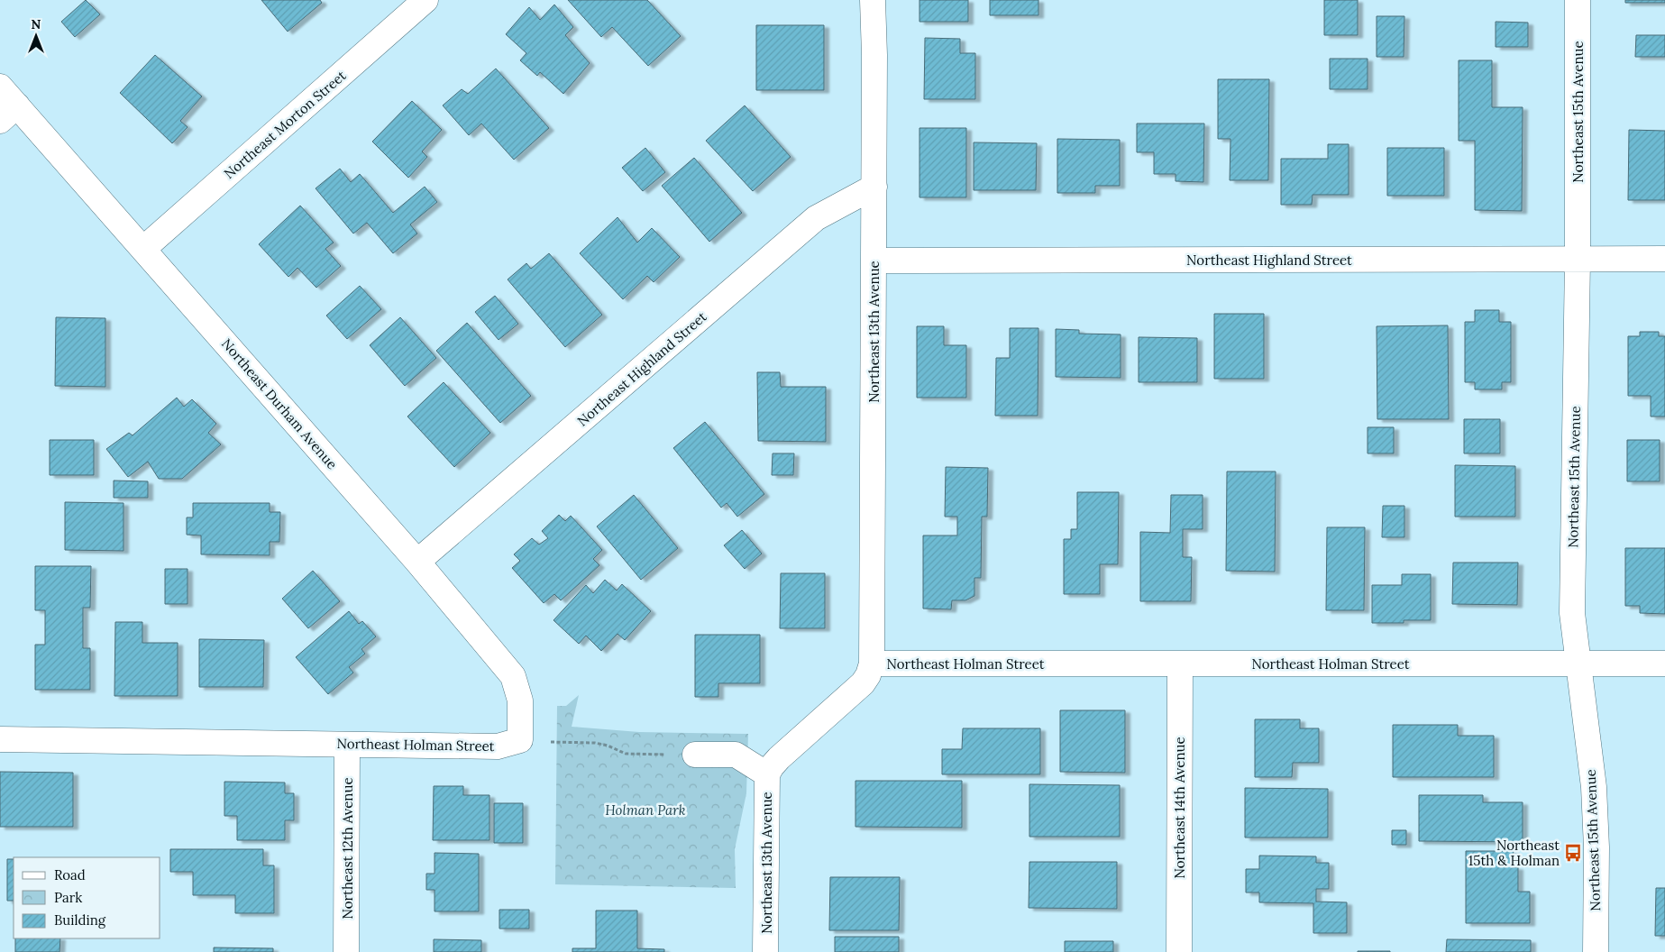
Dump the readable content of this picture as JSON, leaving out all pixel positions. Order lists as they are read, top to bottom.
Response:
{
  "streets": {
    "street": [
      "Northeast 15th Avenue",
      "Northeast Morton Street",
      "Northeast Highland Street",
      "Northeast 13th Avenue",
      "Northeast Durham Avenue",
      "Northeast Holman Street",
      "Northeast 14th Avenue",
      "Northeast 12th Avenue"
    ]
  },
  "crossings": [
    ["Northeast 15th Avenue", "Northeast Highland Street"],
    ["Northeast 15th Avenue", "Northeast Holman Street"],
    ["Northeast Morton Street", "Northeast Durham Avenue"],
    ["Northeast Highland Street", "Northeast 13th Avenue"],
    ["Northeast Highland Street", "Northeast Durham Avenue"],
    ["Northeast 13th Avenue", "Northeast Holman Street"],
    ["Northeast Durham Avenue", "Northeast Holman Street"],
    ["Northeast Holman Street", "Northeast 14th Avenue"],
    ["Northeast Holman Street", "Northeast 12th Avenue"]
  ],
  "parks": ["Holman Park"],
  "places": {
    "bus stop": ["Northeast 15th & Holman"]
  },
  "legend": ["Road", "Park", "Building"],
  "north": "top"
}
